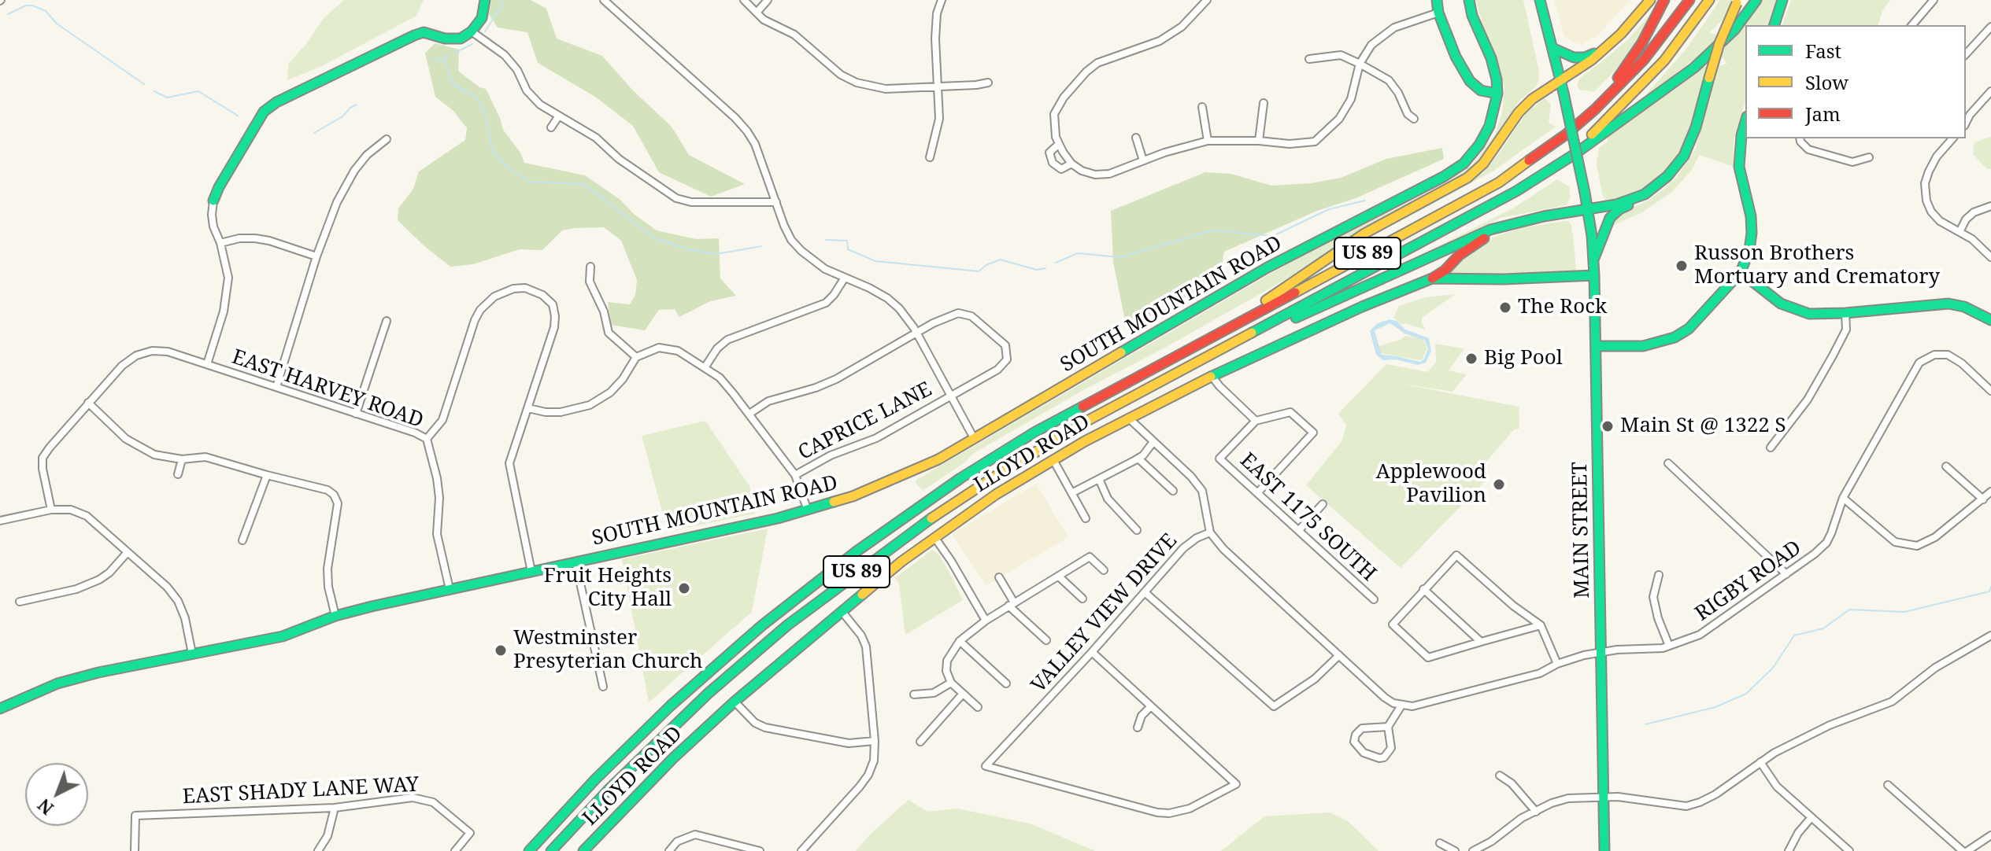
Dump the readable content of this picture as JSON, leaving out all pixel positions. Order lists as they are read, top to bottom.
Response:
{
  "streets": {
    "main road": [
      "US 89",
      "SOUTH MOUNTAIN ROAD",
      "LLOYD ROAD",
      "MAIN STREET"
    ],
    "street": [
      "EAST HARVEY ROAD",
      "CAPRICE LANE",
      "EAST 1175 SOUTH",
      "RIGBY ROAD",
      "VALLEY VIEW DRIVE",
      "EAST SHADY LANE WAY"
    ]
  },
  "crossings": [
    ["SOUTH MOUNTAIN ROAD", "EAST HARVEY ROAD"],
    ["LLOYD ROAD", "MAIN STREET"],
    ["MAIN STREET", "RIGBY ROAD"]
  ],
  "places": [
    "Russon Brothers Mortuary and Crematory",
    "The Rock",
    "Big Pool",
    "Main St @ 1322 S",
    "Applewood Pavilion",
    "Fruit Heights City Hall",
    "Westminster Presyterian Church"
  ],
  "legend": ["Fast", "Slow", "Jam"],
  "north": "bottom left"
}
